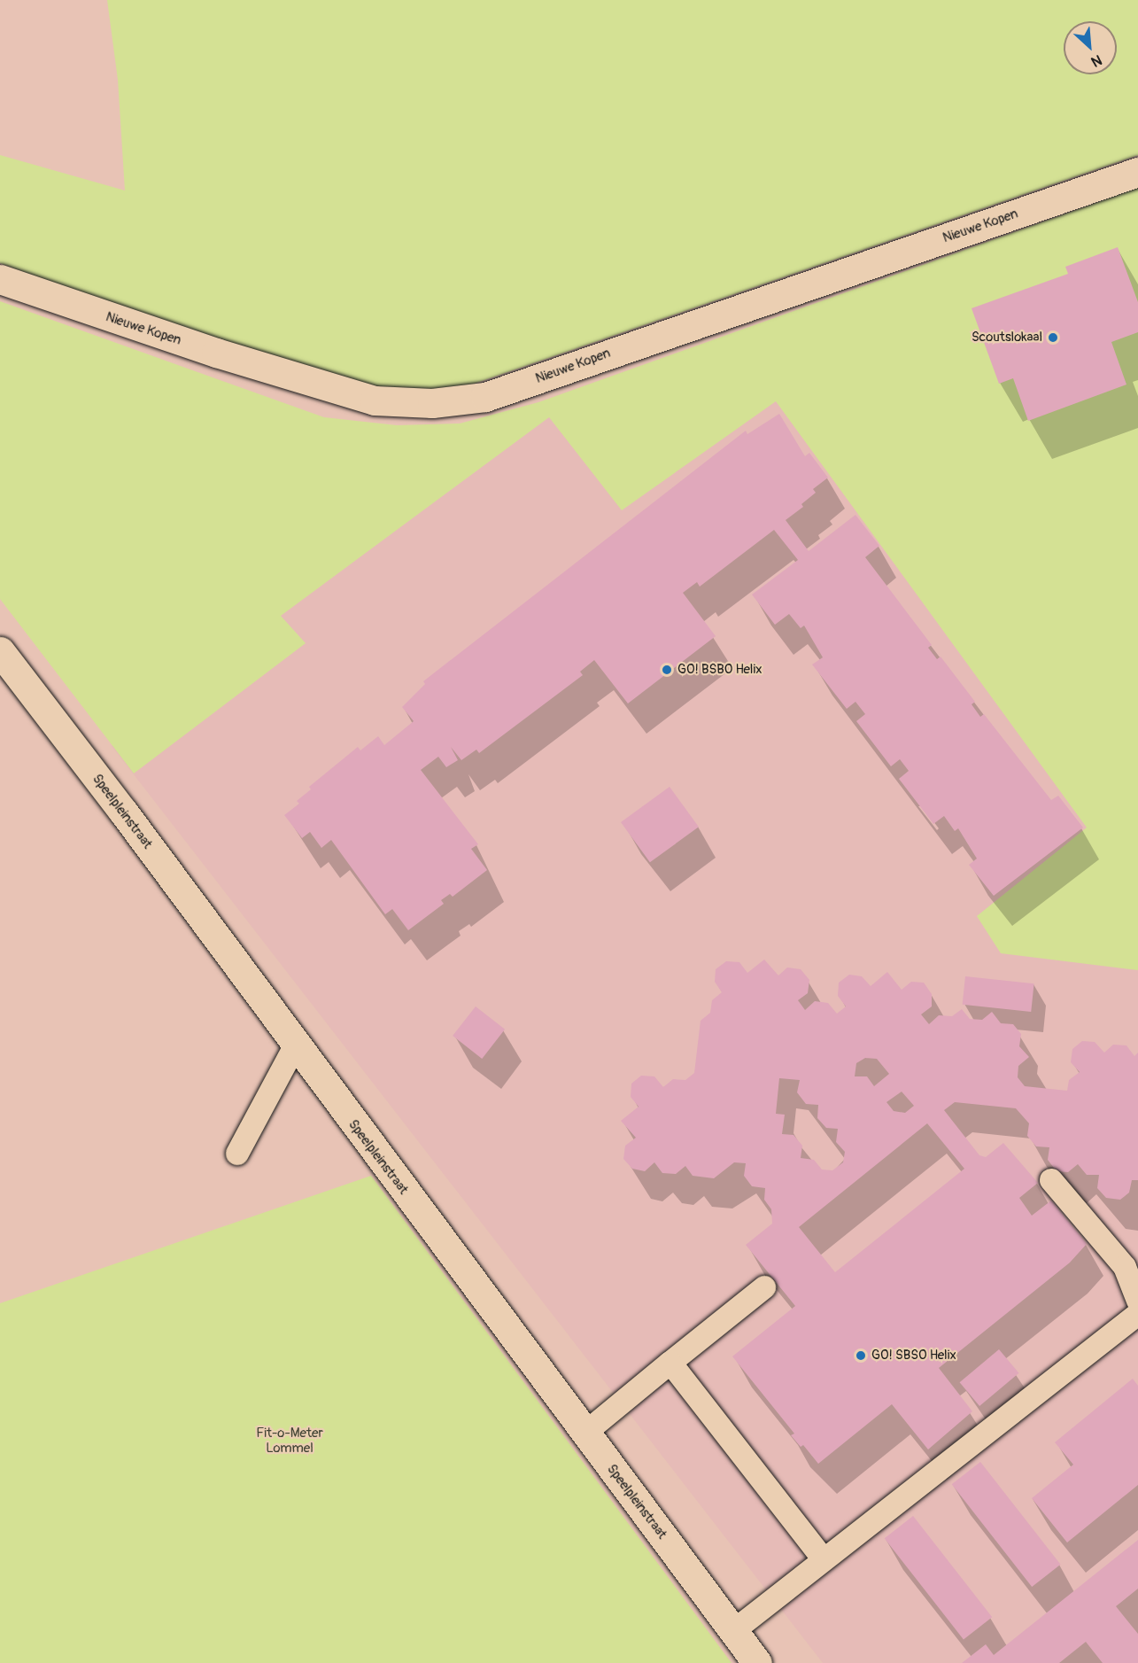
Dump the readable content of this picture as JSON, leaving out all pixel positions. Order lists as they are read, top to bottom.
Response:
{
  "streets": {
    "street": ["Nieuwe Kopen", "Speelpleinstraat"]
  },
  "parks": ["Fit-o-Meter Lommel"],
  "places": ["Scoutslokaal", "GO! BSBO Helix", "GO! SBSO Helix"],
  "north": "bottom right"
}
